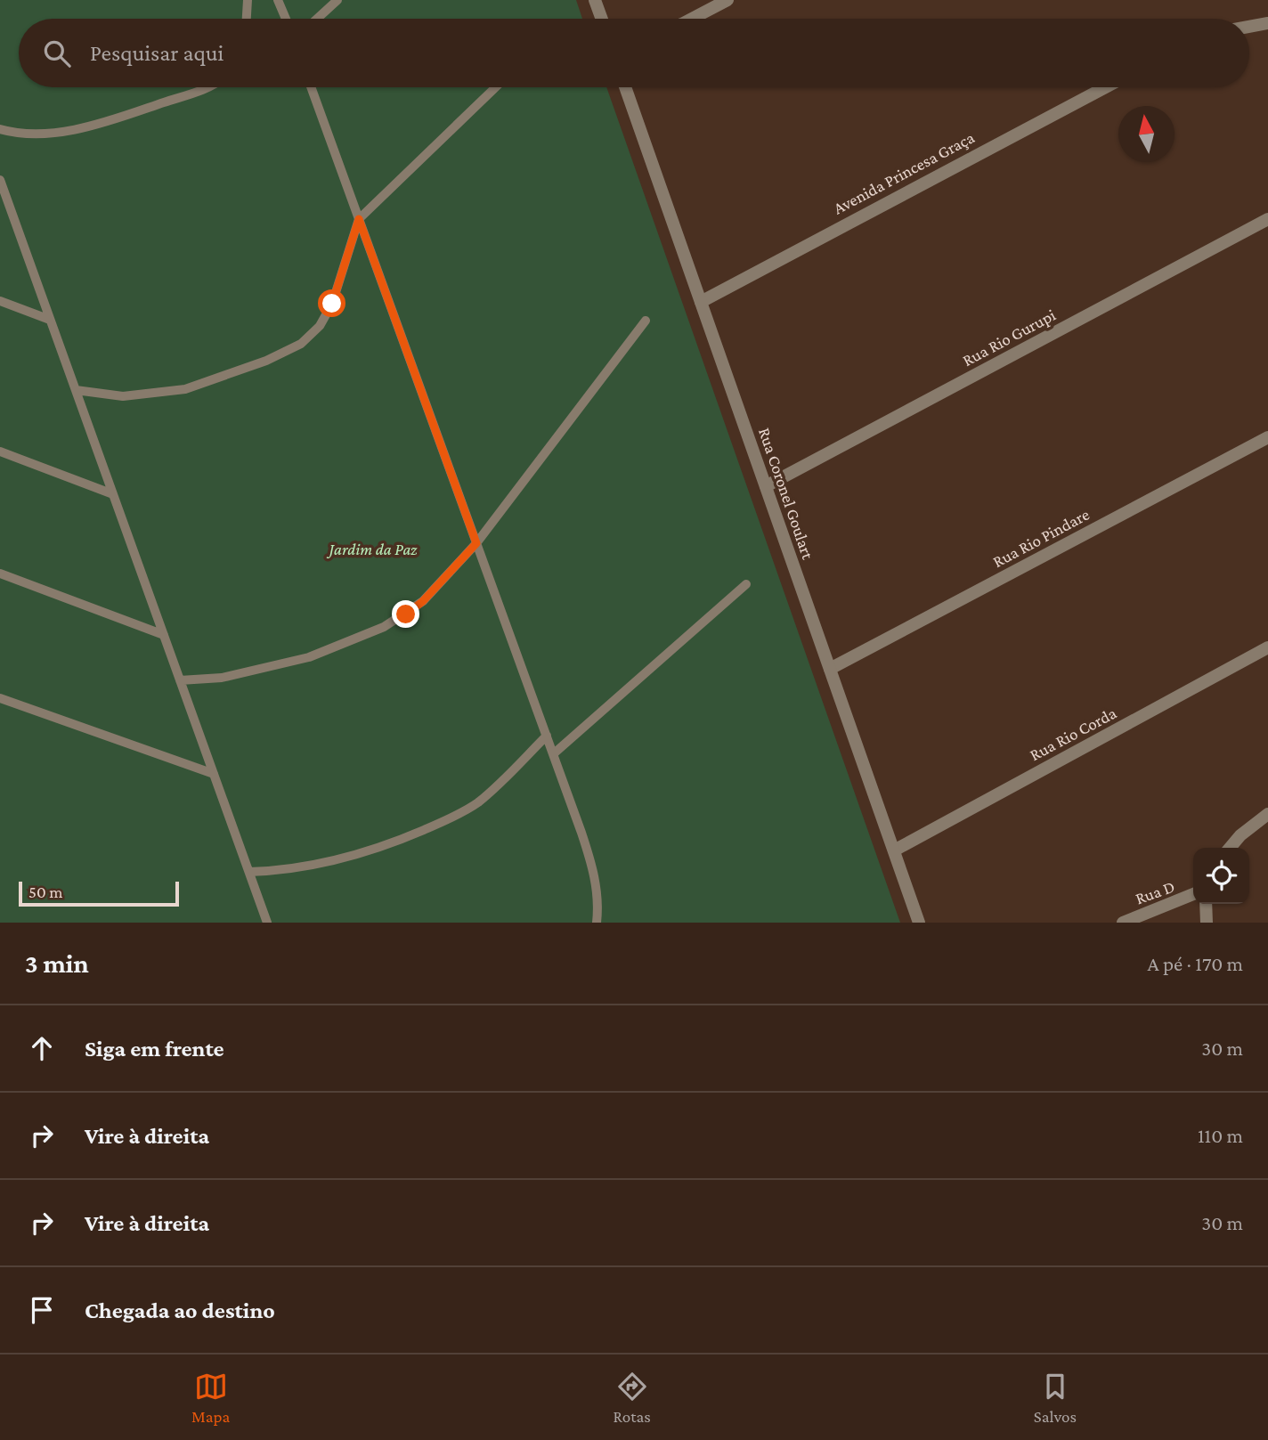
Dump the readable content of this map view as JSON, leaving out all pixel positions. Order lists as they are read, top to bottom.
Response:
{
  "streets": {
    "street": [
      "Avenida Princesa Graça",
      "Rua Rio Gurupi",
      "Rua Coronel Goulart",
      "Rua Rio Pindare",
      "Rua Rio Corda",
      "Rua D"
    ]
  },
  "crossings": [
    ["Avenida Princesa Graça", "Rua Coronel Goulart"],
    ["Rua Rio Gurupi", "Rua Coronel Goulart"],
    ["Rua Coronel Goulart", "Rua Rio Pindare"],
    ["Rua Coronel Goulart", "Rua Rio Corda"]
  ],
  "parks": ["Jardim da Paz"],
  "scale_bar": "50 m",
  "north": "top",
  "page": {
    "search": "Pesquisar aqui",
    "scale": "50 m",
    "heading": ["3 min", "A pé · 170 m"],
    "list": [
      ["Siga em frente", "30 m"],
      ["Vire à direita", "110 m"],
      ["Vire à direita", "30 m"],
      "Chegada ao destino"
    ],
    "nav": ["Mapa", "Rotas", "Salvos"]
  }
}
